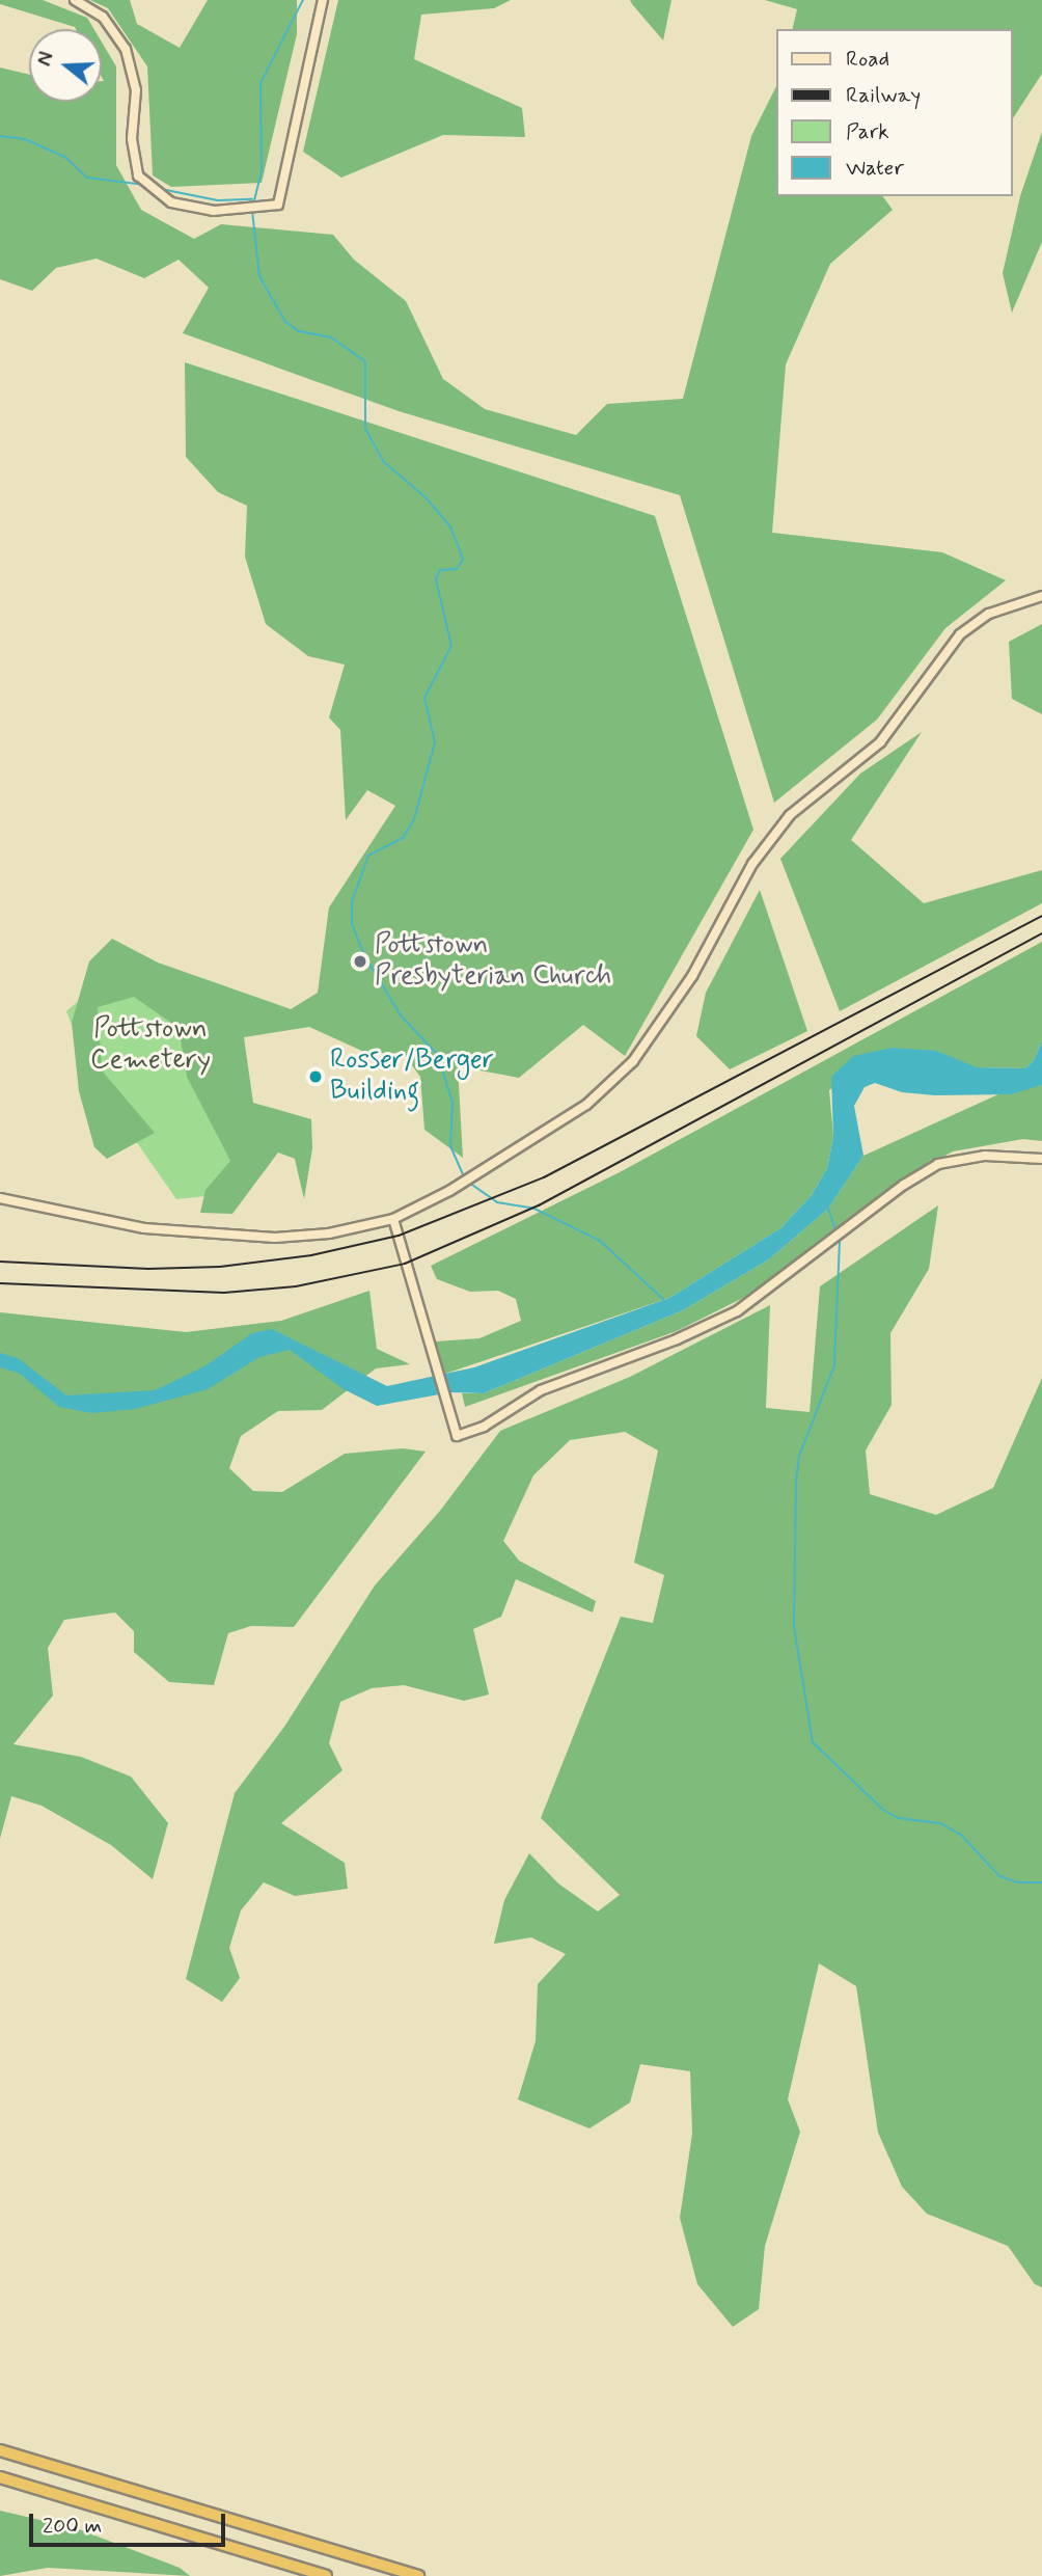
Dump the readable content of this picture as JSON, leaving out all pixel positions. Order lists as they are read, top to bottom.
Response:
{
  "parks": ["Pottstown Cemetery"],
  "places": ["Pottstown Presbyterian Church", "Rosser/Berger Building"],
  "legend": [
    "Road",
    "Railway",
    "Park",
    "Water"
  ],
  "scale_bar": "200 m",
  "north": "left"
}
